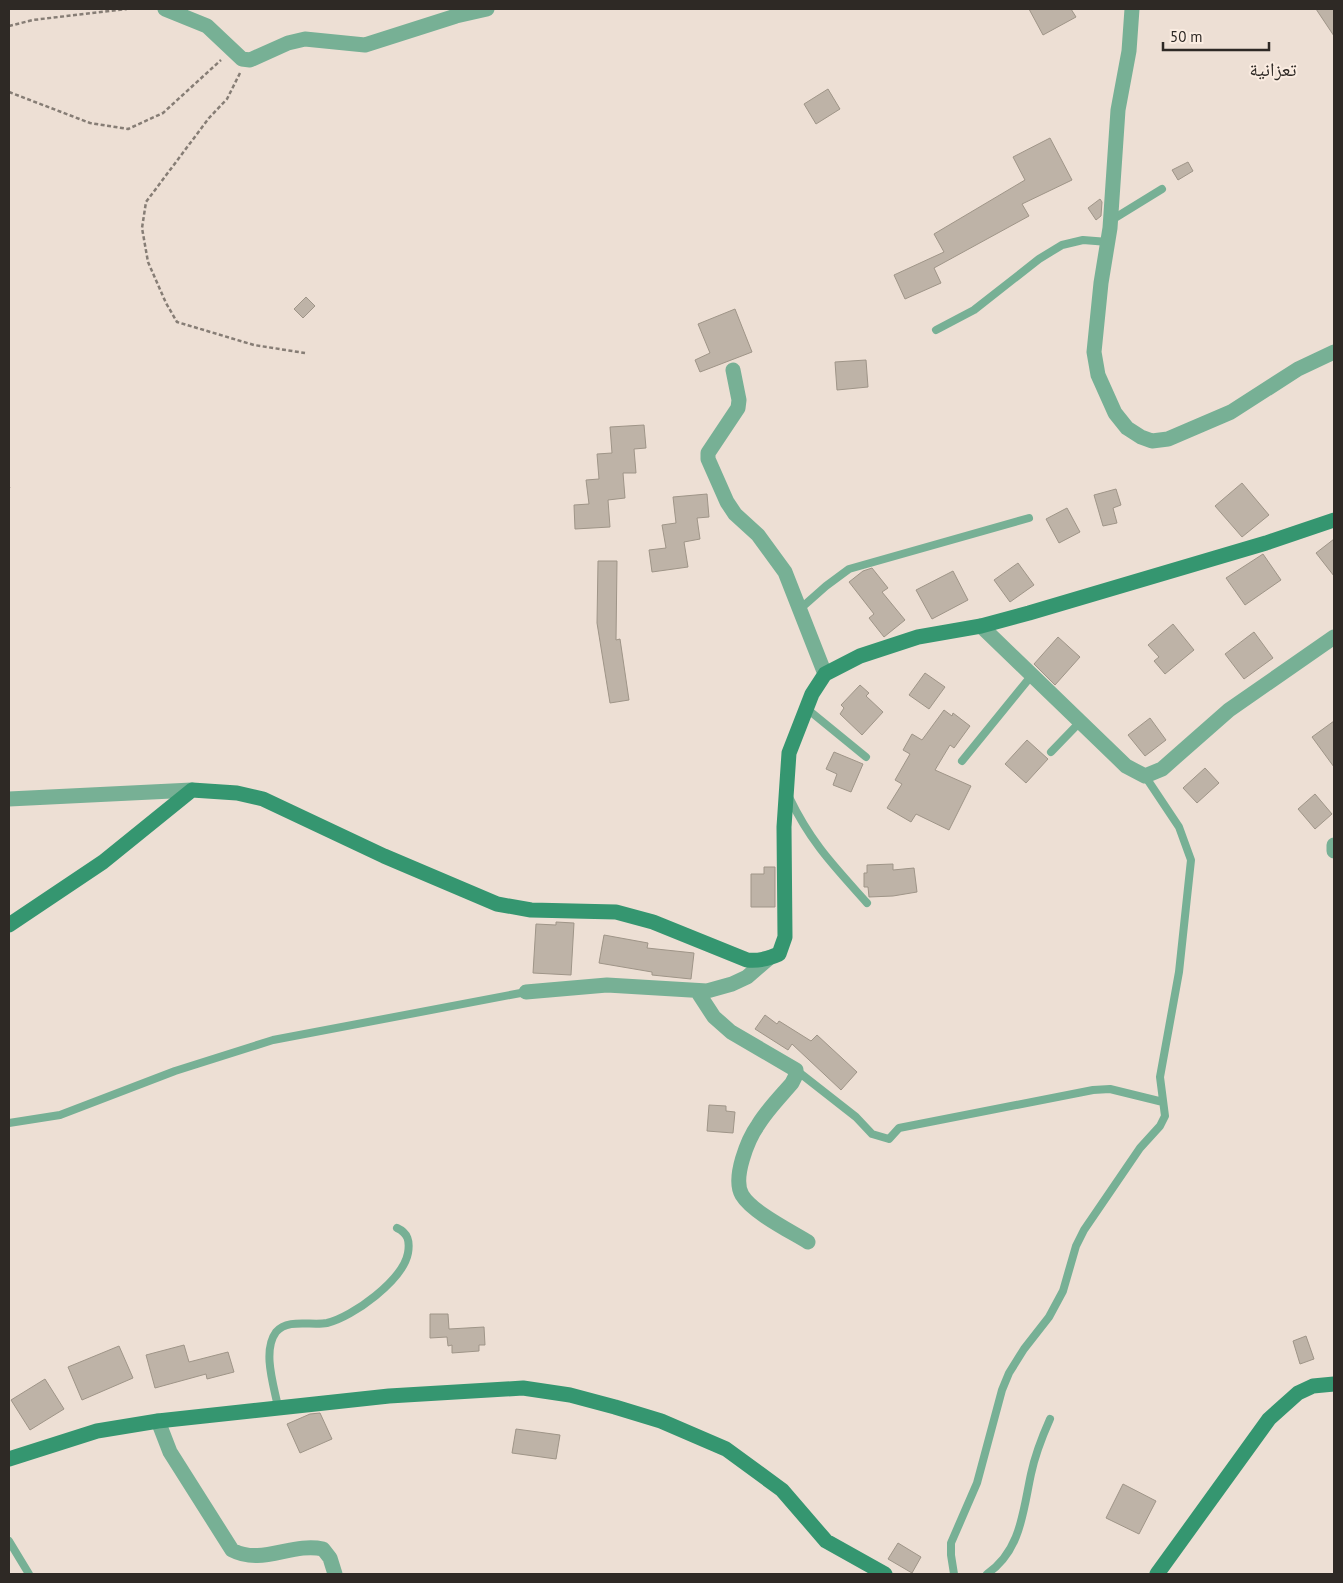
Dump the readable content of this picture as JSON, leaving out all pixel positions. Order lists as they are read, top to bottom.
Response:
{
  "districts": ["تعزانية"],
  "scale_bar": "50 m"
}
